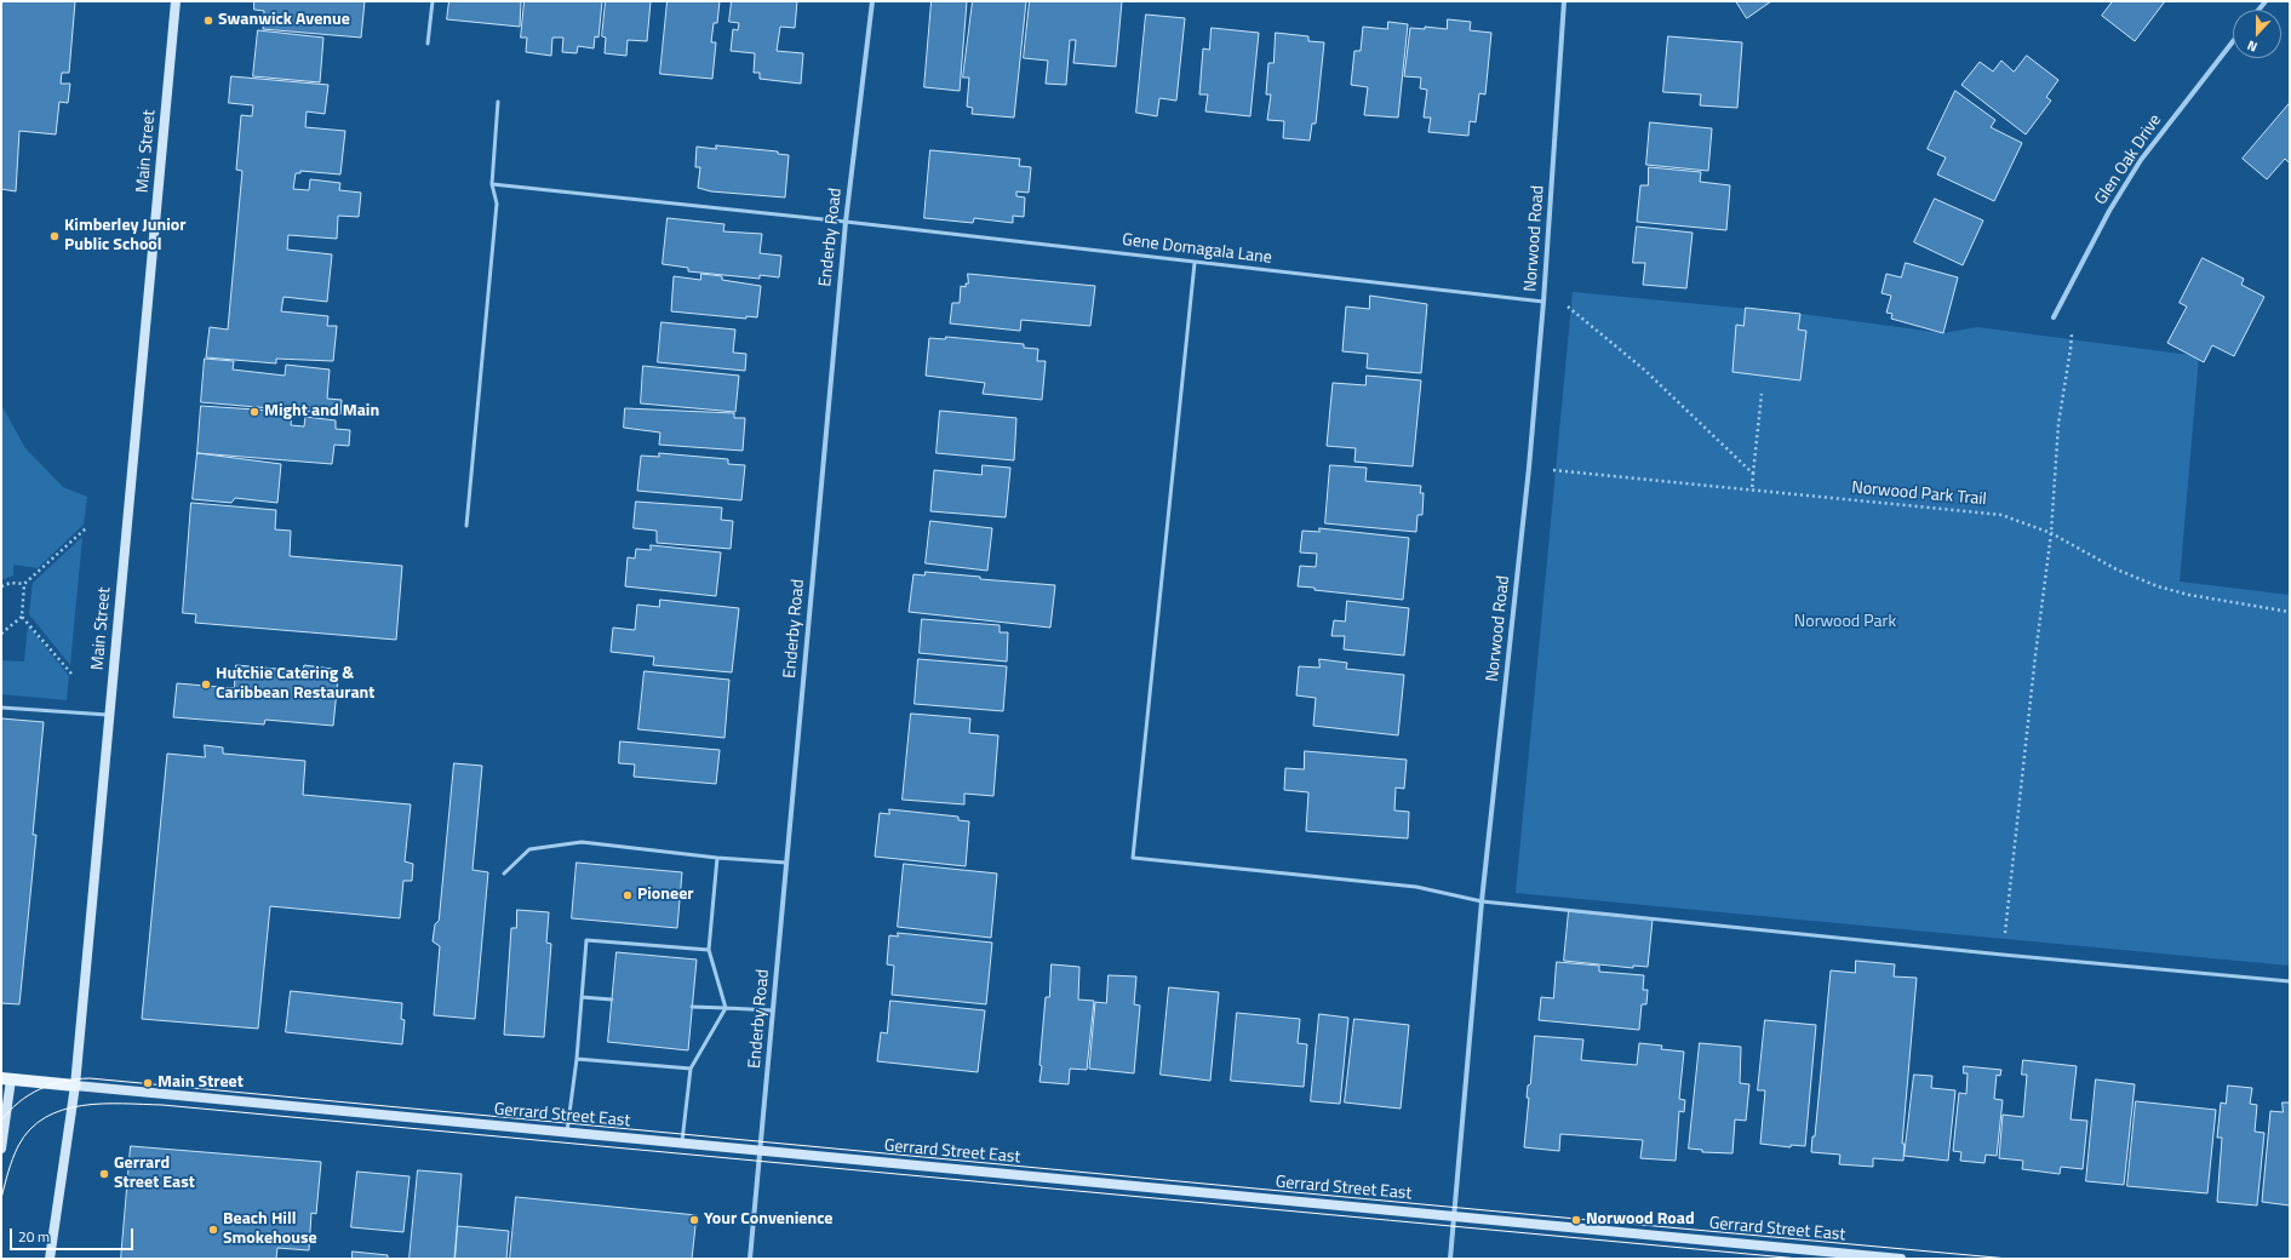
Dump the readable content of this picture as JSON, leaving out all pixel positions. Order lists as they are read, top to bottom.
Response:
{
  "streets": {
    "main road": ["Main Street", "Gerrard Street East"],
    "street": ["Glen Oak Drive", "Enderby Road", "Norwood Road"],
    "lane": ["Gene Domagala Lane"],
    "path": ["Norwood Park Trail"]
  },
  "crossings": [
    ["Main Street", "Gerrard Street East"],
    ["Enderby Road", "Gene Domagala Lane"],
    ["Enderby Road", "Gerrard Street East"],
    ["Norwood Road", "Gene Domagala Lane"],
    ["Norwood Road", "Norwood Park Trail"],
    ["Norwood Road", "Gerrard Street East"]
  ],
  "parks": ["Norwood Park"],
  "places": [
    "Swanwick Avenue",
    "Kimberley Junior Public School",
    "Might and Main",
    "Hutchie Catering & Caribbean Restaurant",
    "Pioneer",
    "Main Street",
    "Gerrard Street East",
    "Your Convenience",
    "Norwood Road",
    "Beach Hill Smokehouse"
  ],
  "scale_bar": "20 m",
  "north": "bottom"
}
